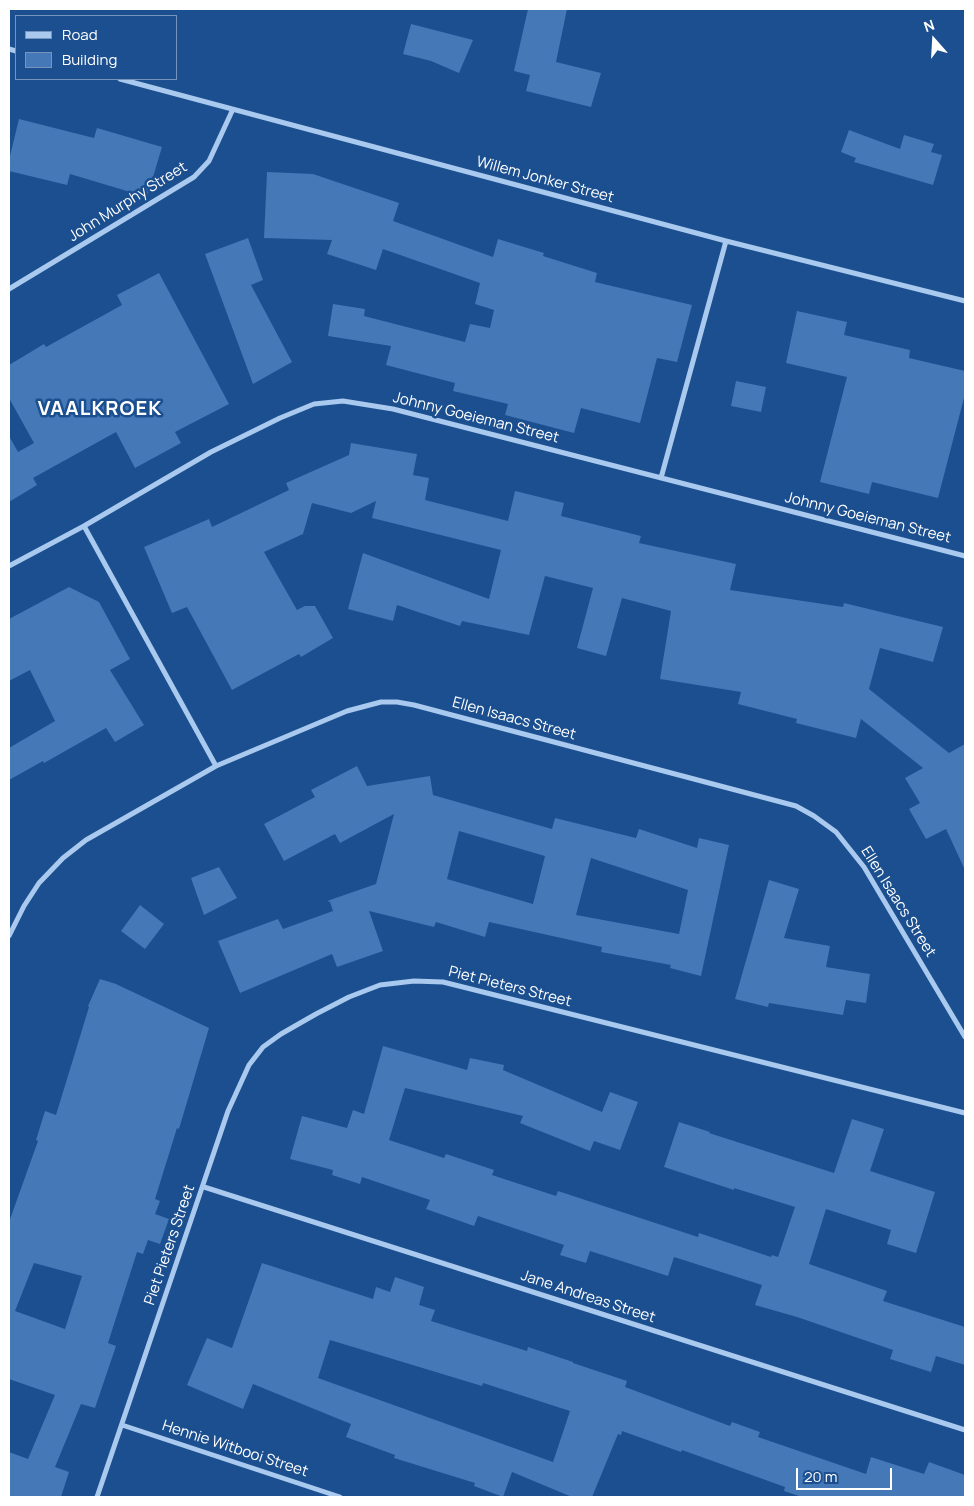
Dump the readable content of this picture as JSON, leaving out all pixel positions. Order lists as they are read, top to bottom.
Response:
{
  "streets": {
    "street": [
      "Willem Jonker Street",
      "John Murphy Street",
      "Johnny Goeieman Street",
      "Ellen Isaacs Street",
      "Piet Pieters Street",
      "Jane Andreas Street",
      "Hennie Witbooi Street"
    ]
  },
  "crossings": [
    ["Willem Jonker Street", "John Murphy Street"],
    ["Piet Pieters Street", "Jane Andreas Street"],
    ["Piet Pieters Street", "Hennie Witbooi Street"]
  ],
  "districts": ["VAALKROEK"],
  "legend": ["Road", "Building"],
  "scale_bar": "20 m",
  "north": "top"
}
